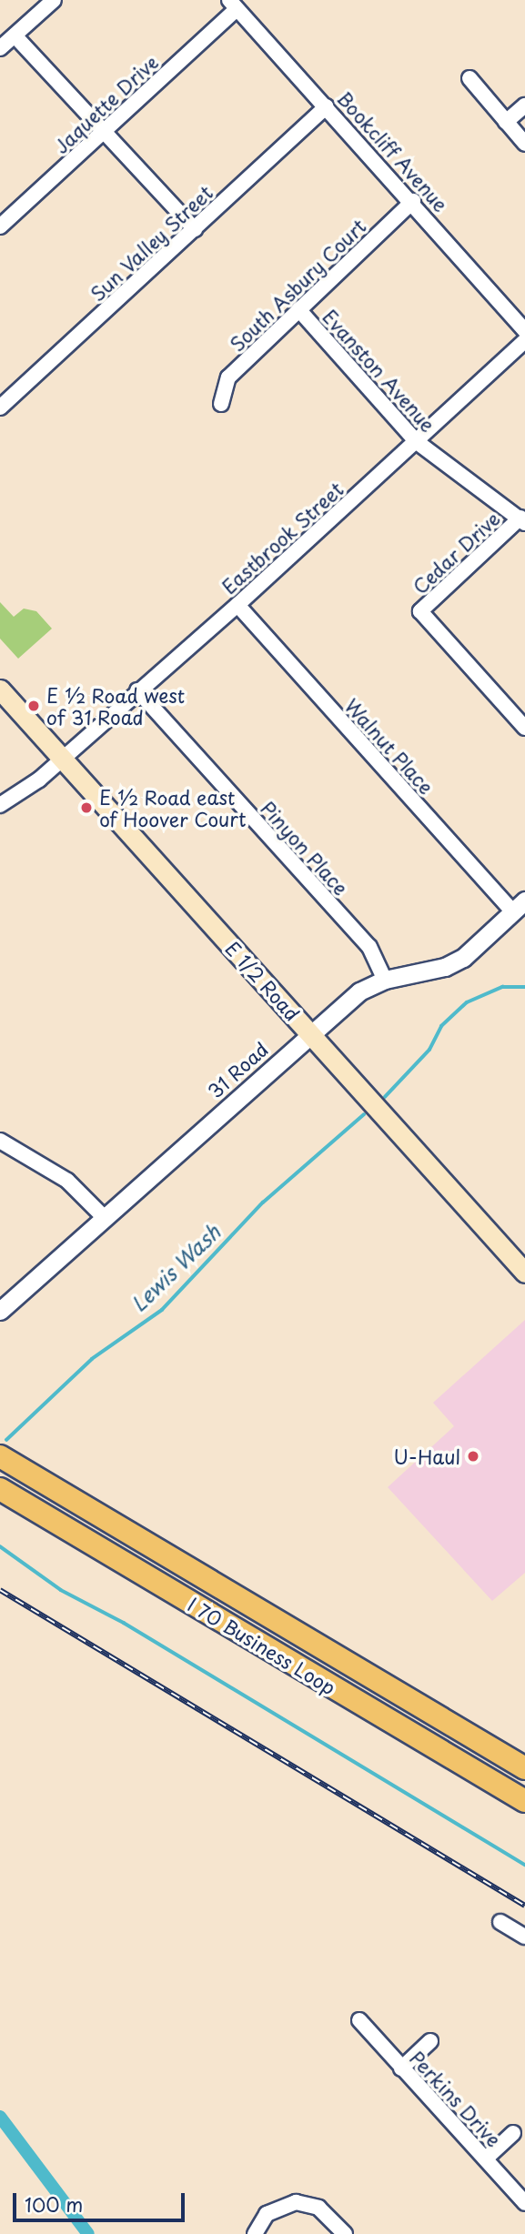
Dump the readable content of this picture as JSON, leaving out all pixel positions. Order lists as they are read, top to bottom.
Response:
{
  "streets": {
    "main road": ["E 1/2 Road", "I 70 Business Loop"],
    "street": [
      "Jaquette Drive",
      "Bookcliff Avenue",
      "Sun Valley Street",
      "South Asbury Court",
      "Evanston Avenue",
      "Eastbrook Street",
      "Cedar Drive",
      "Walnut Place",
      "Pinyon Place",
      "31 Road",
      "Perkins Drive"
    ]
  },
  "crossings": [
    ["Jaquette Drive", "Bookcliff Avenue"],
    ["Bookcliff Avenue", "Sun Valley Street"],
    ["Bookcliff Avenue", "South Asbury Court"],
    ["South Asbury Court", "Evanston Avenue"],
    ["Evanston Avenue", "Eastbrook Street"],
    ["Evanston Avenue", "Cedar Drive"],
    ["Eastbrook Street", "Walnut Place"],
    ["Eastbrook Street", "Pinyon Place"],
    ["Eastbrook Street", "E 1/2 Road"],
    ["Walnut Place", "31 Road"],
    ["Pinyon Place", "31 Road"],
    ["E 1/2 Road", "31 Road"]
  ],
  "water": ["Lewis Wash"],
  "places": ["E ½ Road west of 31 Road", "E ½ Road east of Hoover Court", "U-Haul"],
  "scale_bar": "100 m"
}
